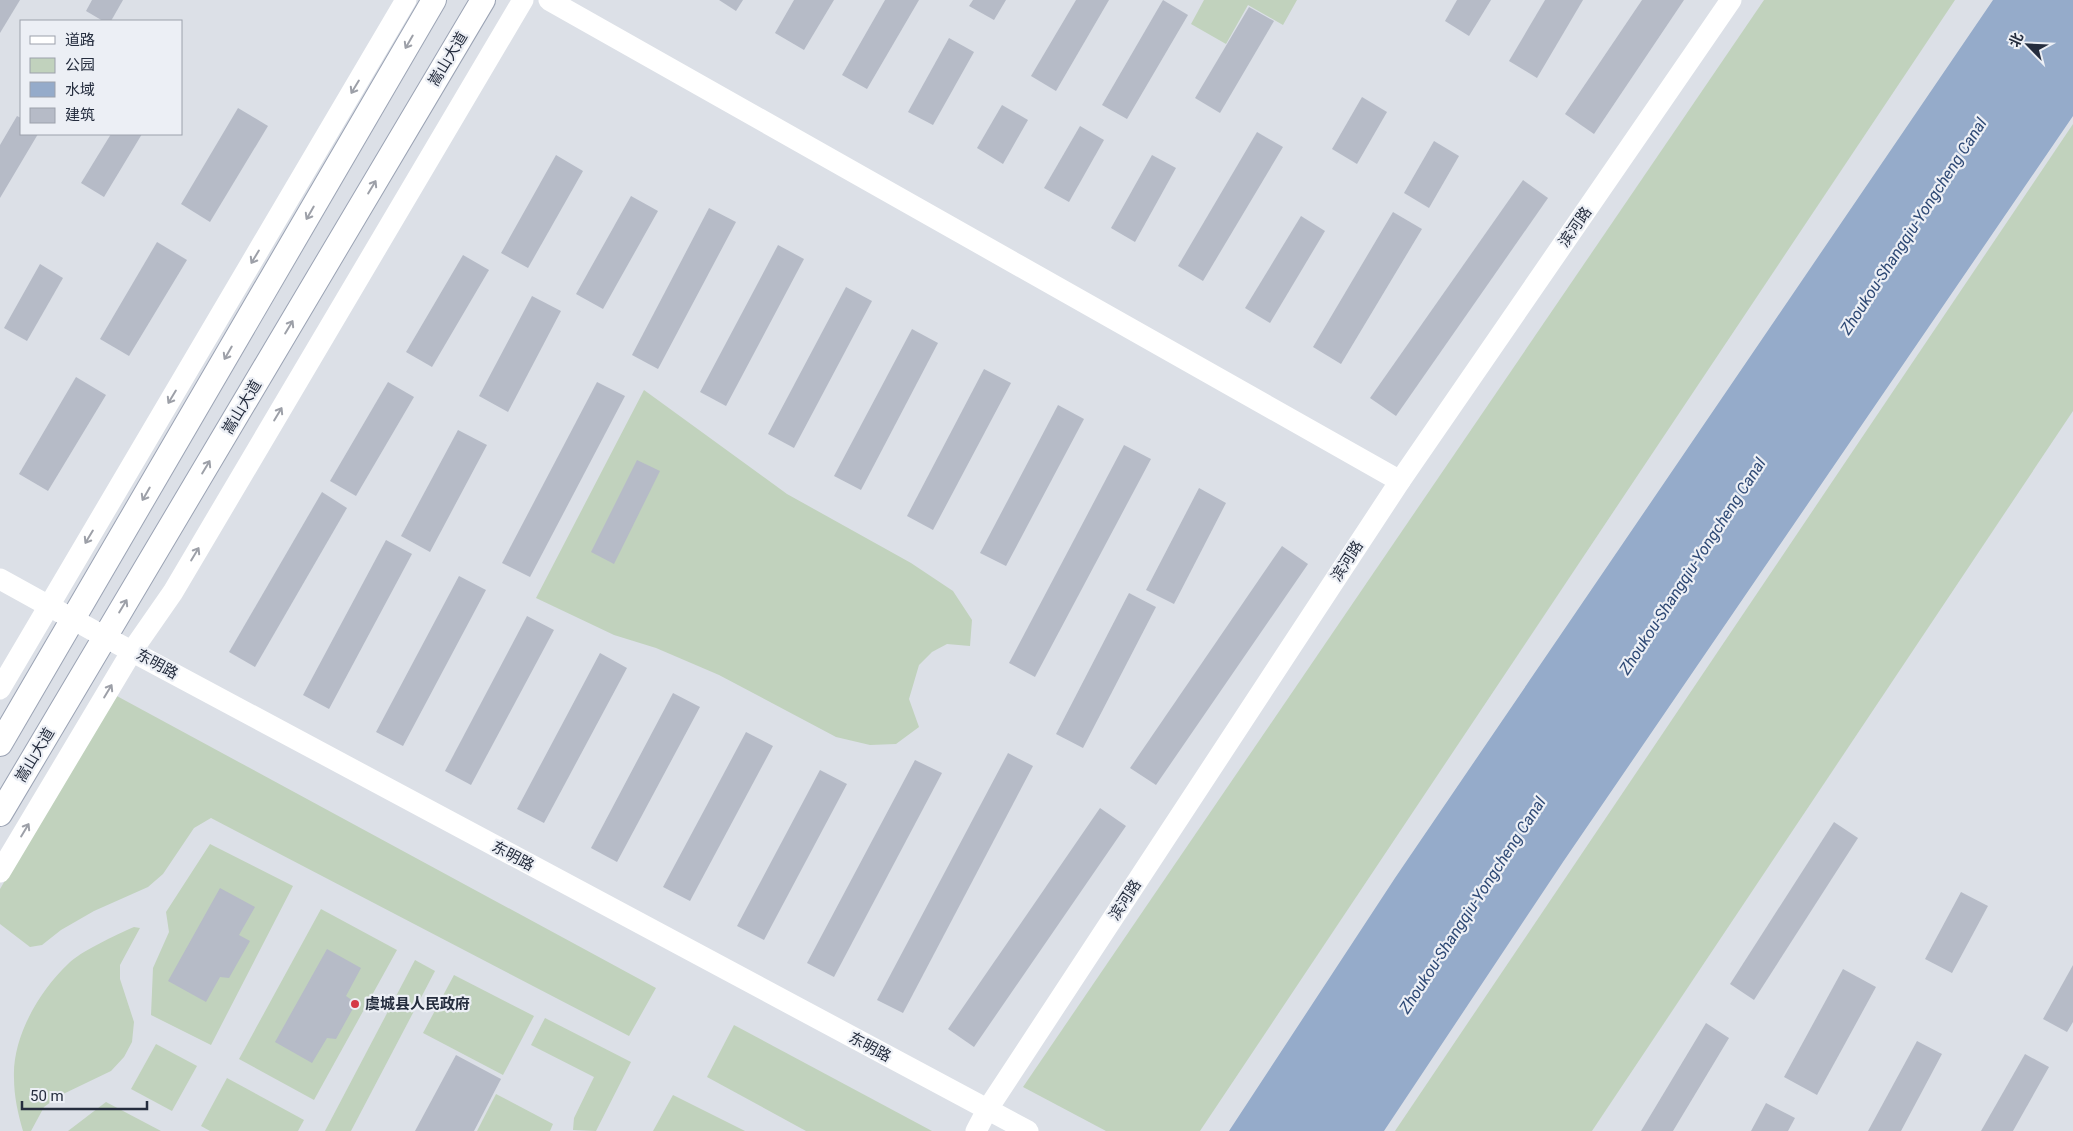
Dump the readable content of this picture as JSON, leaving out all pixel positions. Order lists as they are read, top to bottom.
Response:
{
  "streets": {
    "main road": ["嵩山大道"],
    "street": ["滨河路", "东明路"]
  },
  "crossings": [
    ["嵩山大道", "东明路"],
    ["滨河路", "东明路"]
  ],
  "water": ["Zhoukou-Shangqiu-Yongcheng Canal"],
  "places": ["虞城县人民政府"],
  "legend": [
    "道路",
    "公园",
    "水域",
    "建筑"
  ],
  "scale_bar": "50 m",
  "north": "top left"
}
